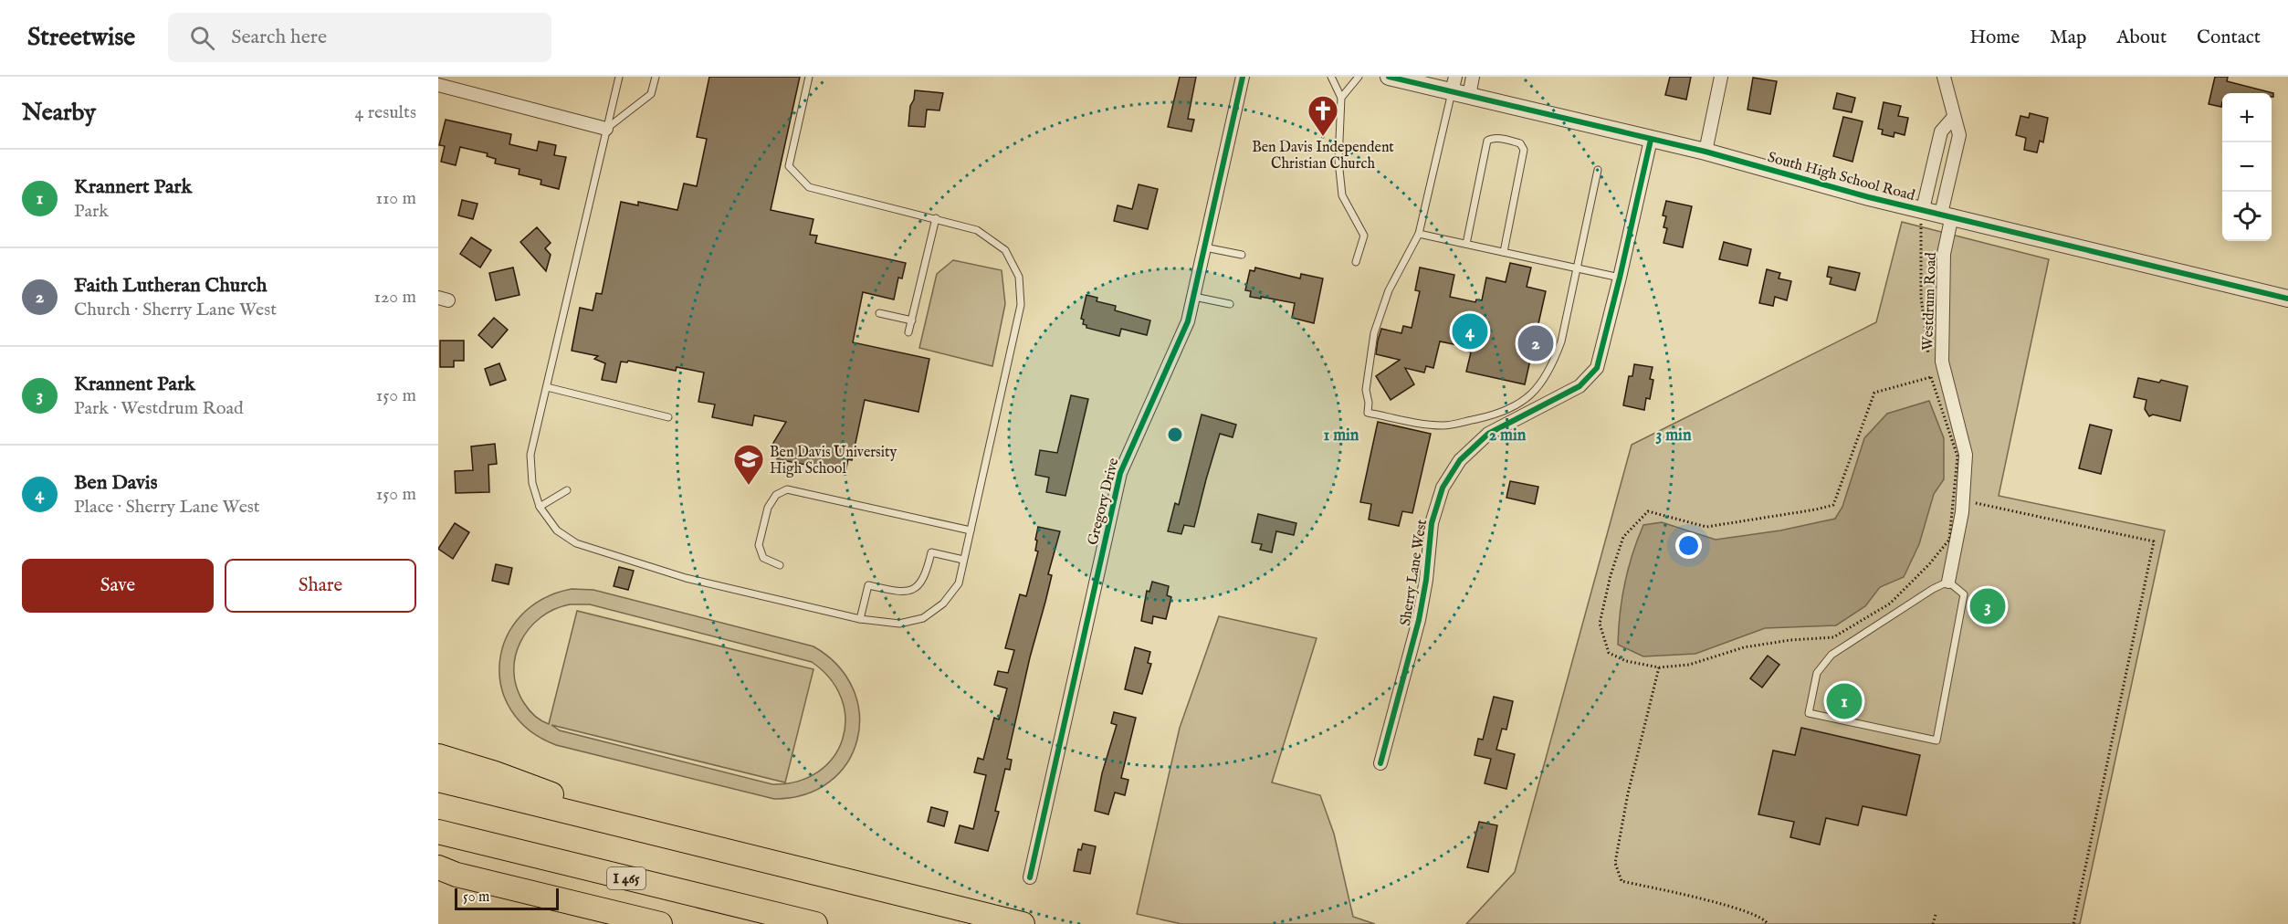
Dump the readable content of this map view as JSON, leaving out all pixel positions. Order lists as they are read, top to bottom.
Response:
{
  "streets": {
    "highway": ["I 465"],
    "street": [
      "South High School Road",
      "Westdrum Road",
      "Gregory Drive",
      "Sherry Lane West"
    ]
  },
  "crossings": [
    ["South High School Road", "Westdrum Road"],
    ["South High School Road", "Sherry Lane West"]
  ],
  "places": {
    "church": ["Ben Davis Independent Christian Church"],
    "school or university": ["Ben Davis University High School"]
  },
  "scale_bar": "50 m",
  "page": {
    "header": "Streetwise",
    "search": "Search here",
    "nav": [
      "Home",
      "Map",
      "About",
      "Contact"
    ],
    "heading": ["Nearby", "4 results"],
    "map_buttons": ["+", "−"],
    "list": [
      {
        "mark": "1",
        "name": "Krannert Park",
        "note": "Park",
        "value": "110 m"
      },
      {
        "mark": "2",
        "name": "Faith Lutheran Church",
        "note": "Church · Sherry Lane West",
        "value": "120 m"
      },
      {
        "mark": "3",
        "name": "Krannent Park",
        "note": "Park · Westdrum Road",
        "value": "150 m"
      },
      {
        "mark": "4",
        "name": "Ben Davis",
        "note": "Place · Sherry Lane West",
        "value": "150 m"
      }
    ],
    "pins": [
      "4",
      "2",
      "3",
      "1"
    ],
    "buttons": ["Save", "Share"],
    "scale": "50 m"
  },
  "rings": ["1 min", "2 min", "3 min"]
}
